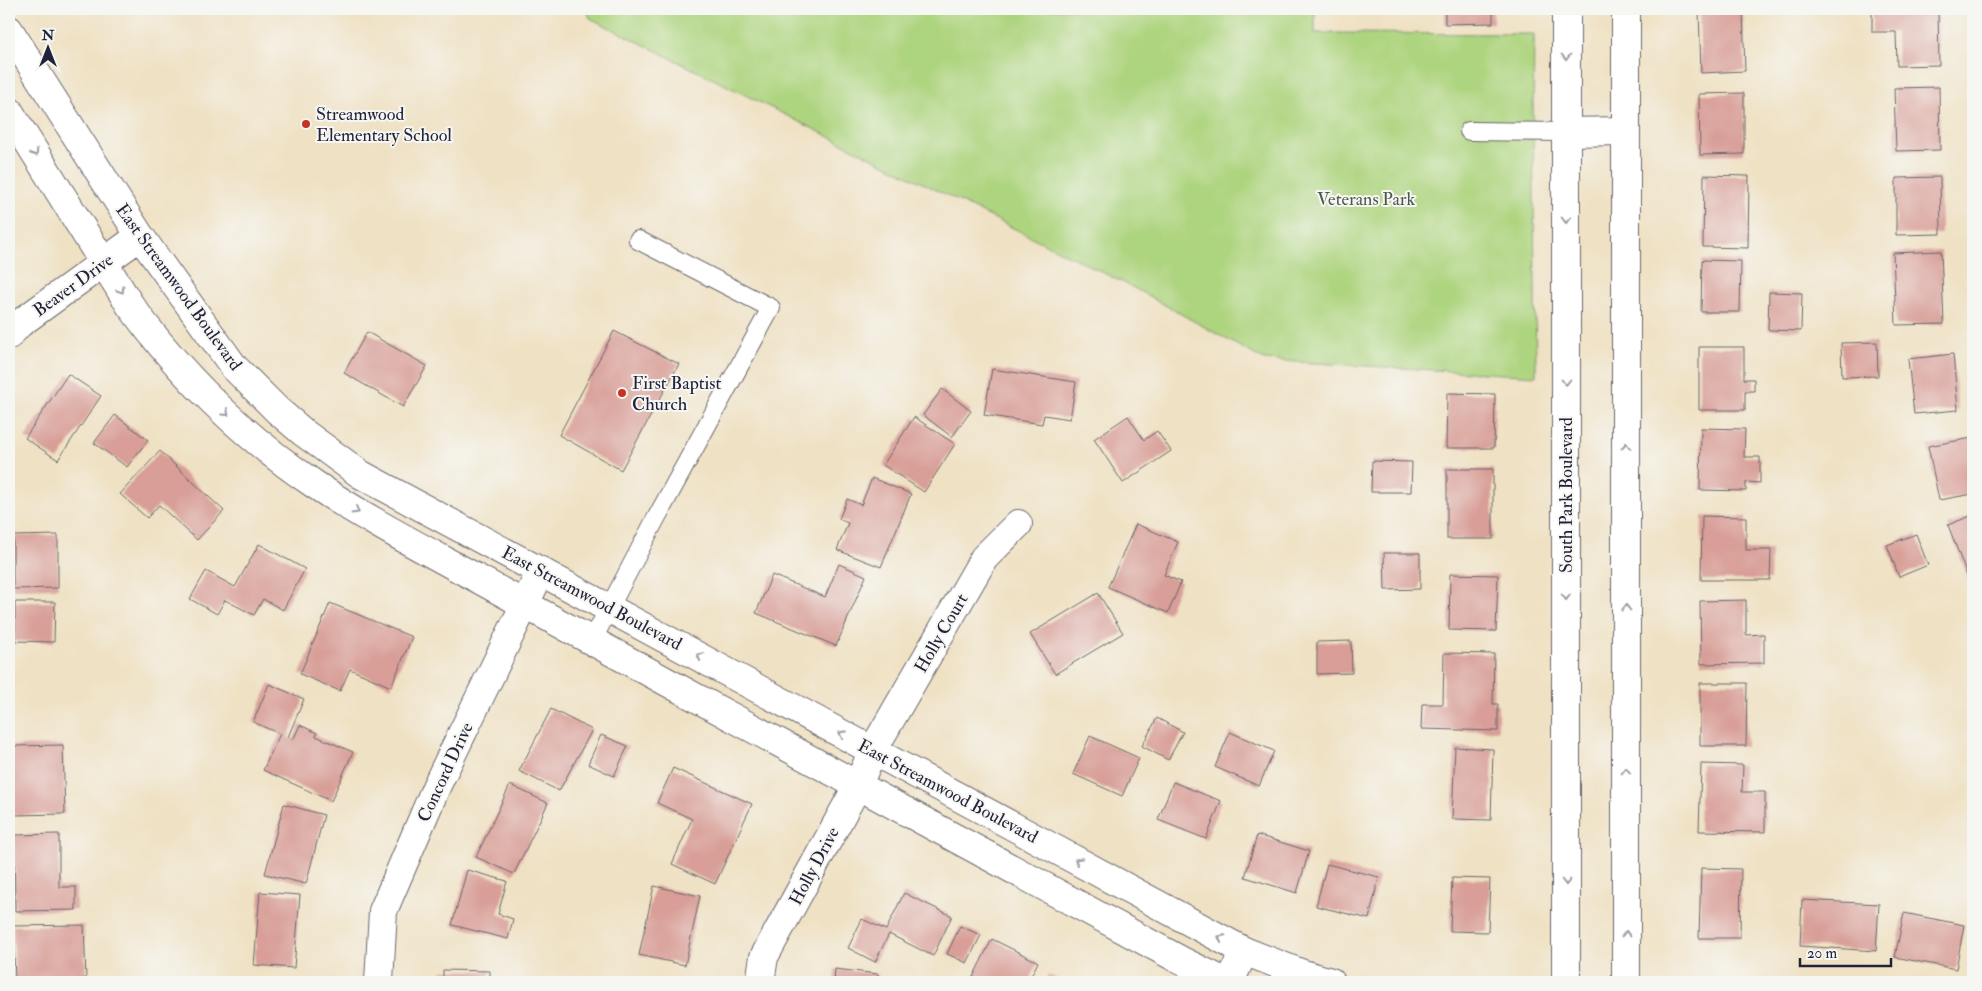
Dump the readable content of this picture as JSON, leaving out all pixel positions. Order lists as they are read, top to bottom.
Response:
{
  "streets": {
    "street": [
      "Beaver Drive",
      "East Streamwood Boulevard",
      "South Park Boulevard",
      "Holly Court",
      "Concord Drive",
      "Holly Drive"
    ]
  },
  "crossings": [
    ["Beaver Drive", "East Streamwood Boulevard"],
    ["East Streamwood Boulevard", "Holly Court"],
    ["East Streamwood Boulevard", "Concord Drive"],
    ["East Streamwood Boulevard", "Holly Drive"],
    ["Holly Court", "Holly Drive"]
  ],
  "parks": ["Veterans Park"],
  "places": ["Streamwood Elementary School", "First Baptist Church"],
  "scale_bar": "20 m",
  "north": "top"
}
